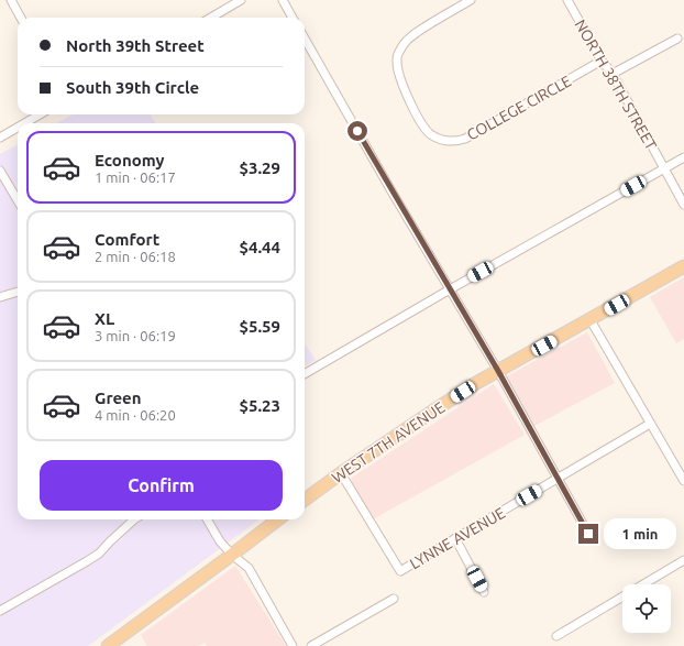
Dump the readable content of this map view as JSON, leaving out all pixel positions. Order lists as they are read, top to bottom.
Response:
{
  "streets": {
    "main road": ["WEST 7TH AVENUE"],
    "street": ["NORTH 38TH STREET", "COLLEGE CIRCLE", "LYNNE AVENUE"]
  },
  "crossings": [
    ["NORTH 38TH STREET", "COLLEGE CIRCLE"],
    ["WEST 7TH AVENUE", "LYNNE AVENUE"]
  ],
  "page": {
    "banner": ["North 39th Street", "South 39th Circle"],
    "list": [
      {
        "name": "Economy",
        "note": "1 min · 06:17",
        "value": "$3.29"
      },
      {
        "name": "Comfort",
        "note": "2 min · 06:18",
        "value": "$4.44"
      },
      {
        "name": "XL",
        "note": "3 min · 06:19",
        "value": "$5.59"
      },
      {
        "name": "Green",
        "note": "4 min · 06:20",
        "value": "$5.23"
      }
    ],
    "buttons": "Confirm",
    "bubble": "1 min"
  }
}
